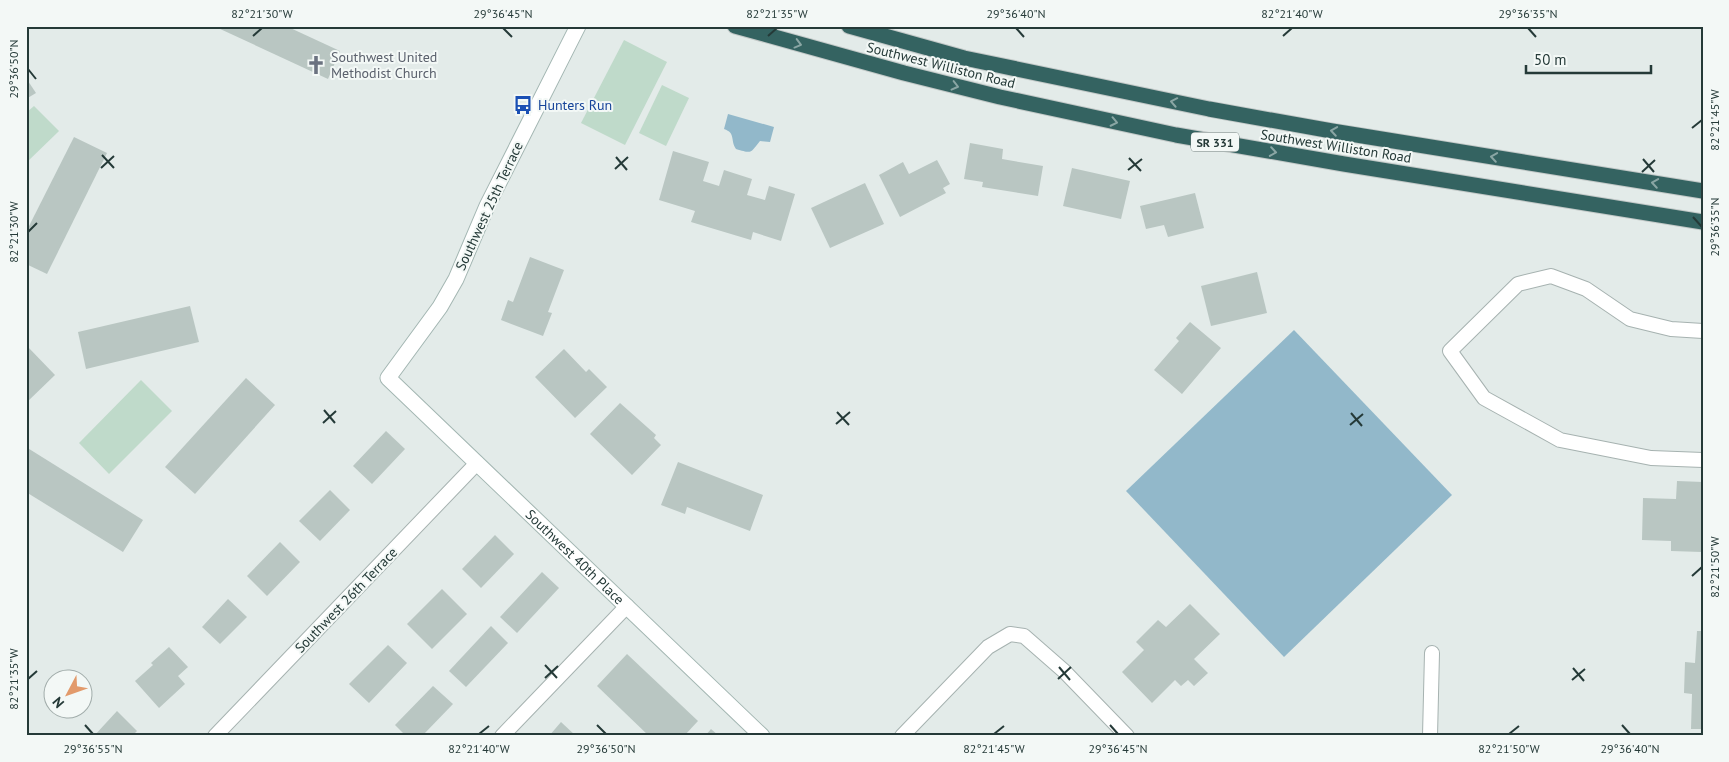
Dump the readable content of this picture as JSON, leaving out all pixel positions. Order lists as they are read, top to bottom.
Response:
{
  "streets": {
    "highway": ["Southwest Williston Road", "SR 331"],
    "street": ["Southwest 25th Terrace", "Southwest 40th Place", "Southwest 26th Terrace"]
  },
  "crossings": [
    ["Southwest 25th Terrace", "Southwest 40th Place"],
    ["Southwest 40th Place", "Southwest 26th Terrace"]
  ],
  "places": {
    "church": ["Southwest United Methodist Church"],
    "bus stop": ["Hunters Run"]
  },
  "scale_bar": "50 m",
  "north": "bottom left",
  "coordinates": [
    "82°21'30\"W",
    "29°36'45\"N",
    "82°21'35\"W",
    "29°36'40\"N",
    "82°21'40\"W",
    "29°36'35\"N",
    "29°36'50\"N",
    "82°21'45\"W",
    "82°21'50\"W",
    "29°36'55\"N"
  ]
}
